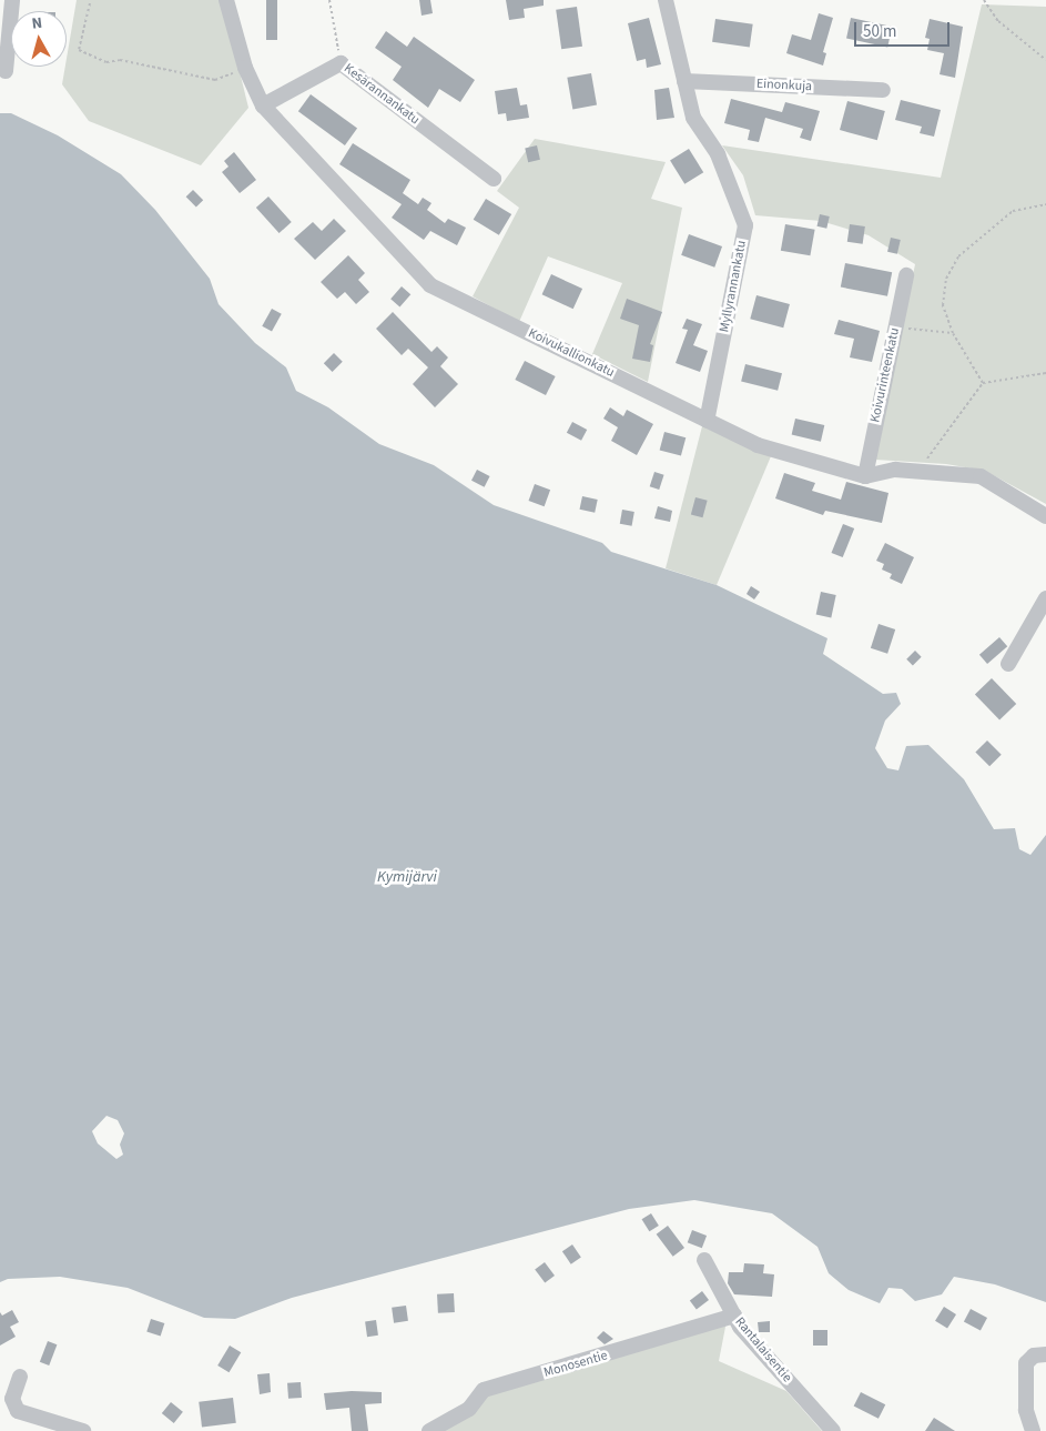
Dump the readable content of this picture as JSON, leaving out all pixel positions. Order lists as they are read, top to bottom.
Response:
{
  "streets": {
    "street": [
      "Einonkuja",
      "Kesärannankatu",
      "Myllyrannankatu",
      "Koivukallionkatu",
      "Koivurinteenkatu",
      "Rantalaisentie",
      "Monosentie"
    ]
  },
  "crossings": [
    ["Einonkuja", "Myllyrannankatu"],
    ["Kesärannankatu", "Koivukallionkatu"],
    ["Myllyrannankatu", "Koivukallionkatu"],
    ["Koivukallionkatu", "Koivurinteenkatu"],
    ["Rantalaisentie", "Monosentie"]
  ],
  "water": ["Kymijärvi"],
  "scale_bar": "50 m",
  "north": "top"
}
